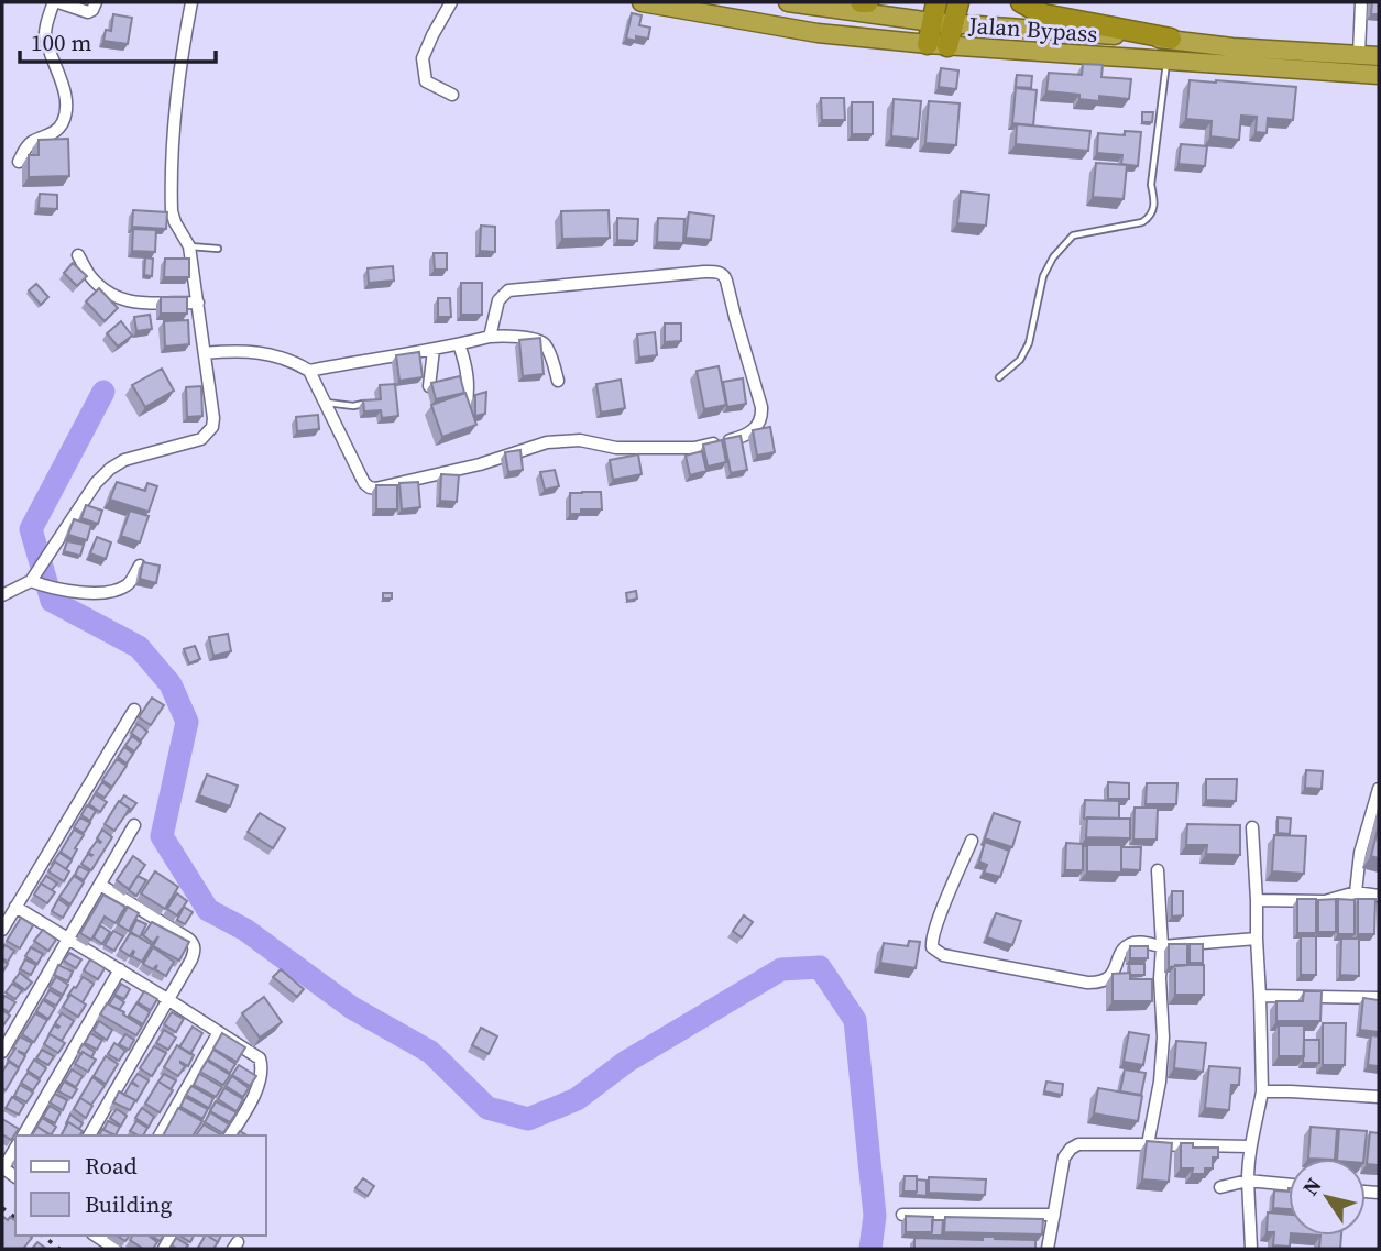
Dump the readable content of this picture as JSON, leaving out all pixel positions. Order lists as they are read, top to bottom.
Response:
{
  "streets": {
    "highway": ["Jalan Bypass"]
  },
  "legend": ["Road", "Building"],
  "scale_bar": "100 m",
  "north": "top left"
}
